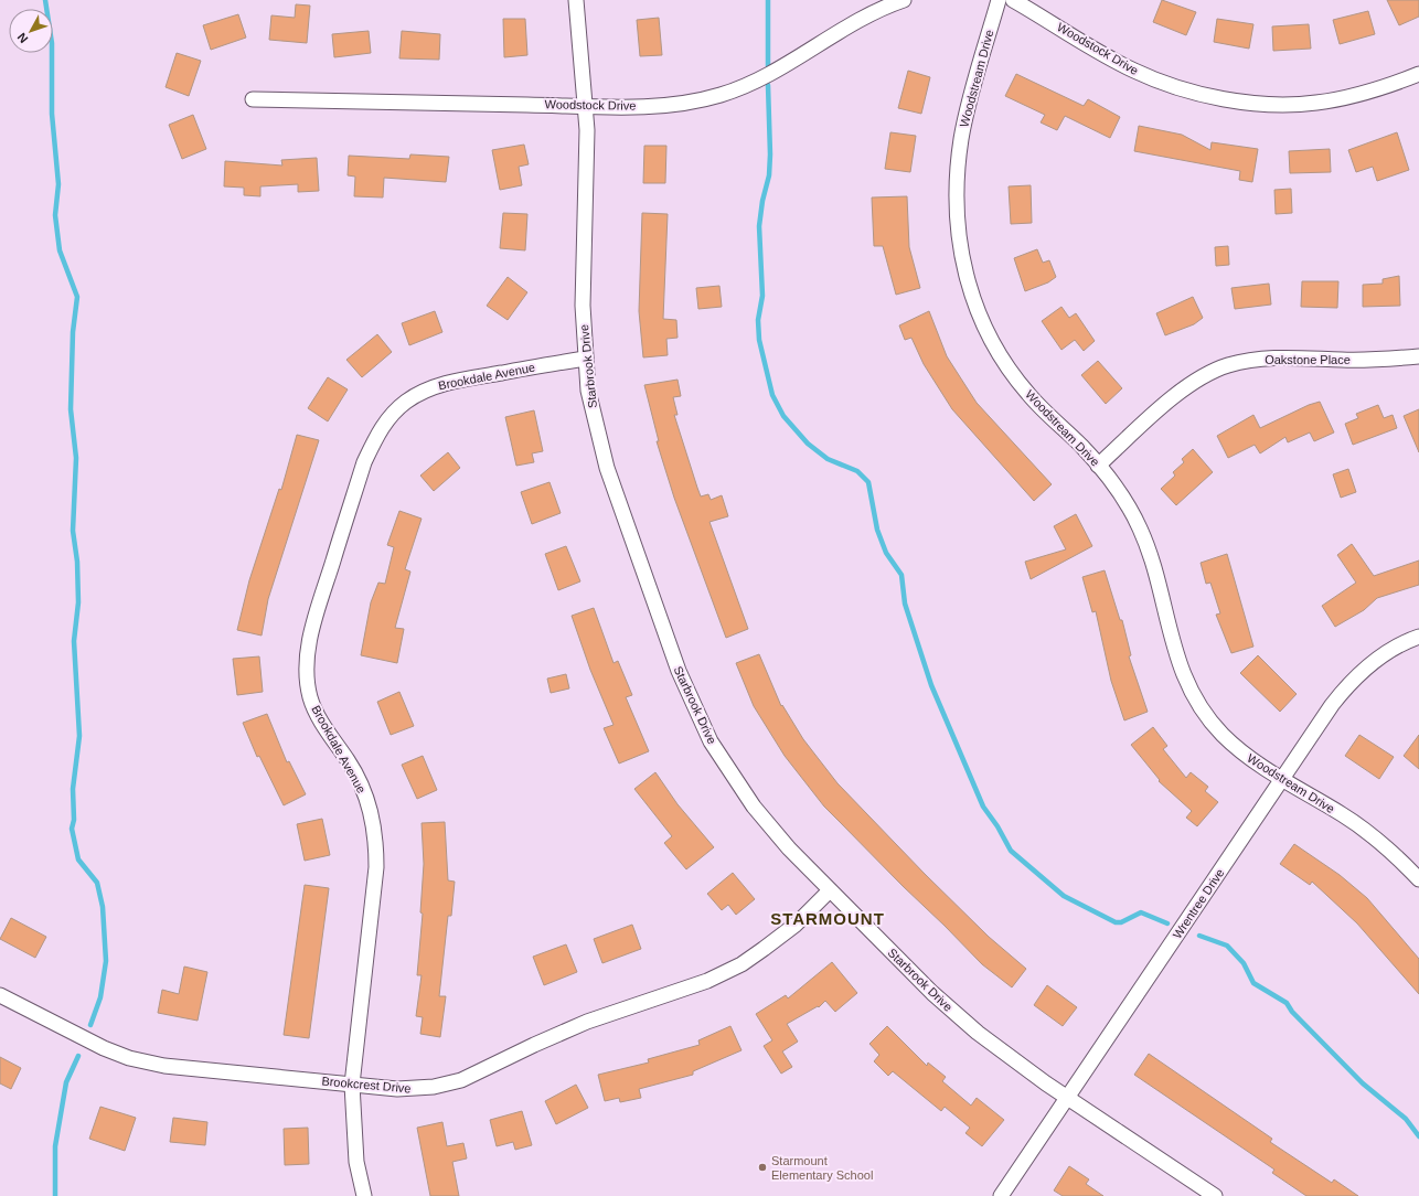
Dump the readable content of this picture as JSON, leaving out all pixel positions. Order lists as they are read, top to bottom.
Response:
{
  "streets": {
    "street": [
      "Woodstock Drive",
      "Woodstream Drive",
      "Oakstone Place",
      "Starbrook Drive",
      "Brookdale Avenue",
      "Wrentree Drive",
      "Brookcrest Drive"
    ]
  },
  "crossings": [
    ["Woodstock Drive", "Starbrook Drive"],
    ["Woodstream Drive", "Oakstone Place"],
    ["Woodstream Drive", "Wrentree Drive"],
    ["Starbrook Drive", "Brookdale Avenue"],
    ["Starbrook Drive", "Wrentree Drive"],
    ["Starbrook Drive", "Brookcrest Drive"],
    ["Brookdale Avenue", "Brookcrest Drive"]
  ],
  "districts": ["STARMOUNT"],
  "places": ["Starmount Elementary School"],
  "north": "bottom left"
}
